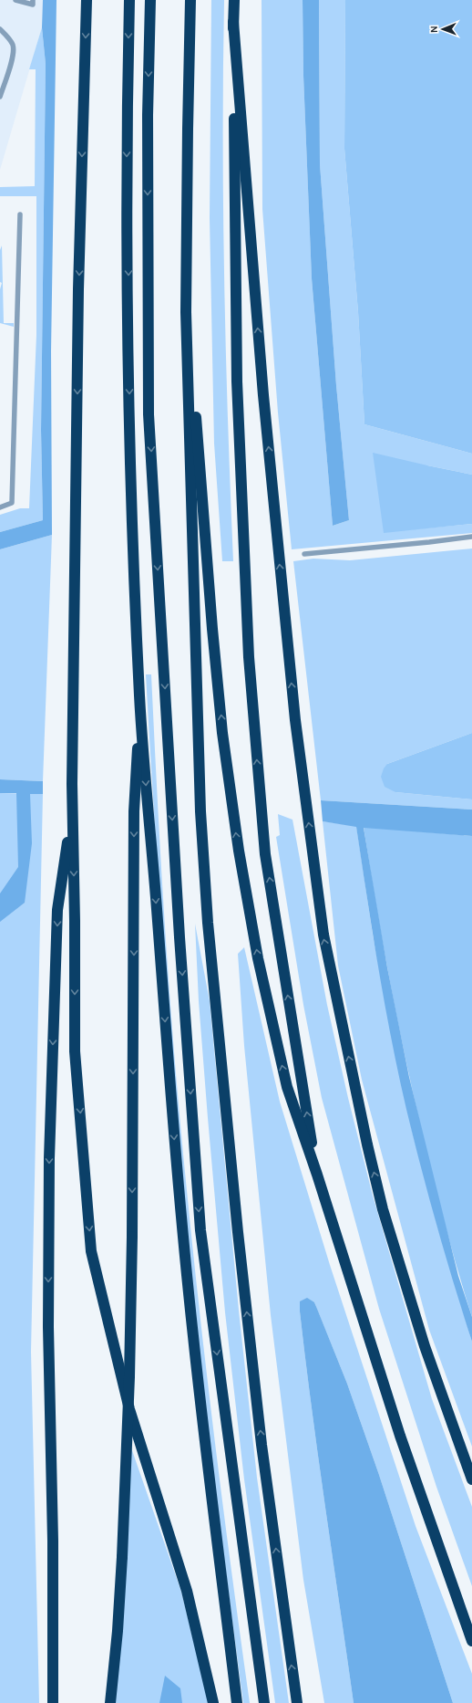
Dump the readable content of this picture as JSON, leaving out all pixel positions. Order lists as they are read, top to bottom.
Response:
{
  "north": "left"
}
